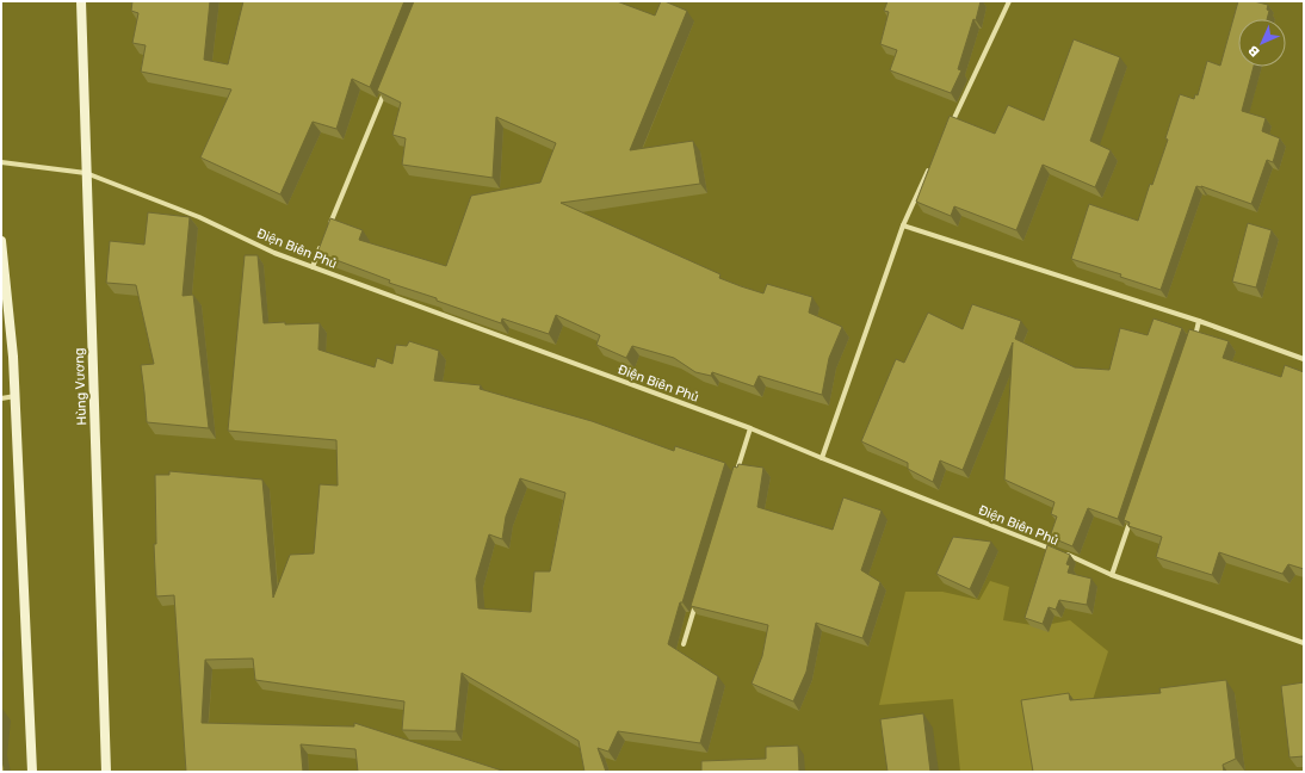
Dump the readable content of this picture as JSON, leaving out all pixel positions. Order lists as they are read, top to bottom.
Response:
{
  "streets": {
    "main road": ["Hùng Vương"],
    "street": ["Điện Biên Phủ"]
  },
  "crossings": [
    ["Điện Biên Phủ", "Hùng Vương"]
  ],
  "north": "bottom left"
}
